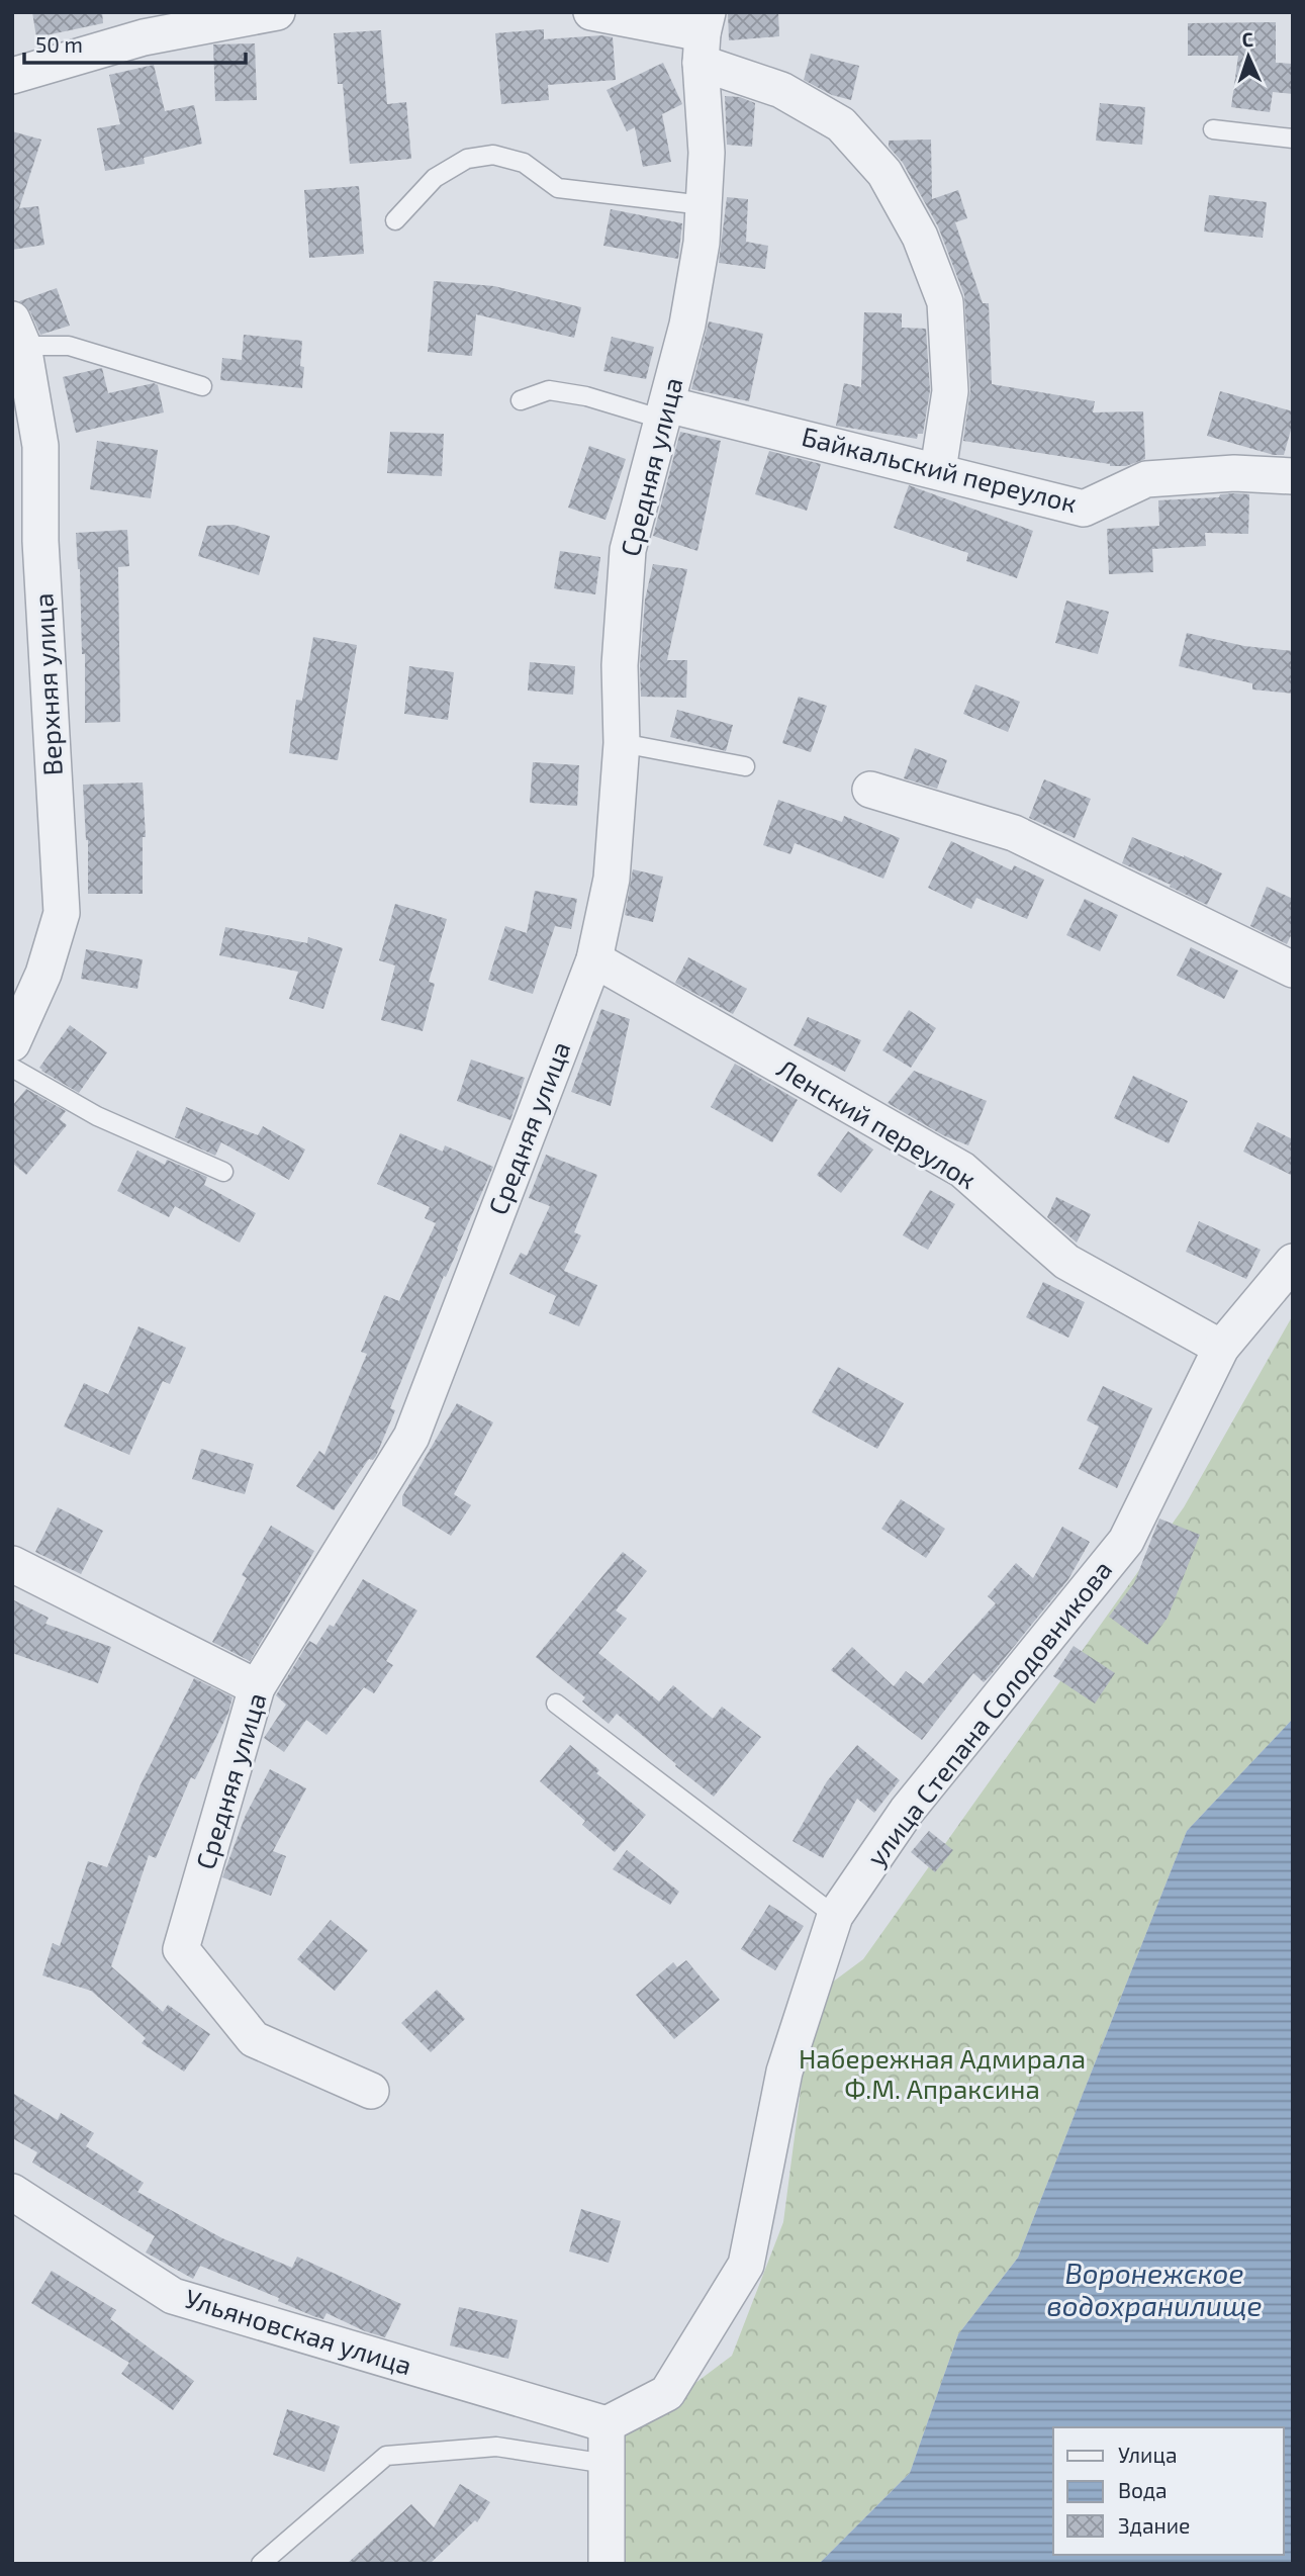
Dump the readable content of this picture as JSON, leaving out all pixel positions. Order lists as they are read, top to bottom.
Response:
{
  "streets": {
    "street": [
      "Средняя улица",
      "Байкальский переулок",
      "Верхняя улица",
      "Ленский переулок",
      "улица Степана Солодовникова",
      "Ульяновская улица"
    ]
  },
  "crossings": [
    ["Средняя улица", "Байкальский переулок"],
    ["Средняя улица", "Ленский переулок"],
    ["Ленский переулок", "улица Степана Солодовникова"],
    ["улица Степана Солодовникова", "Ульяновская улица"]
  ],
  "water": ["Воронежское водохранилище"],
  "parks": ["Набережная Адмирала Ф.М. Апраксина"],
  "legend": ["Улица", "Вода", "Здание"],
  "scale_bar": "50 m",
  "north": "top"
}
